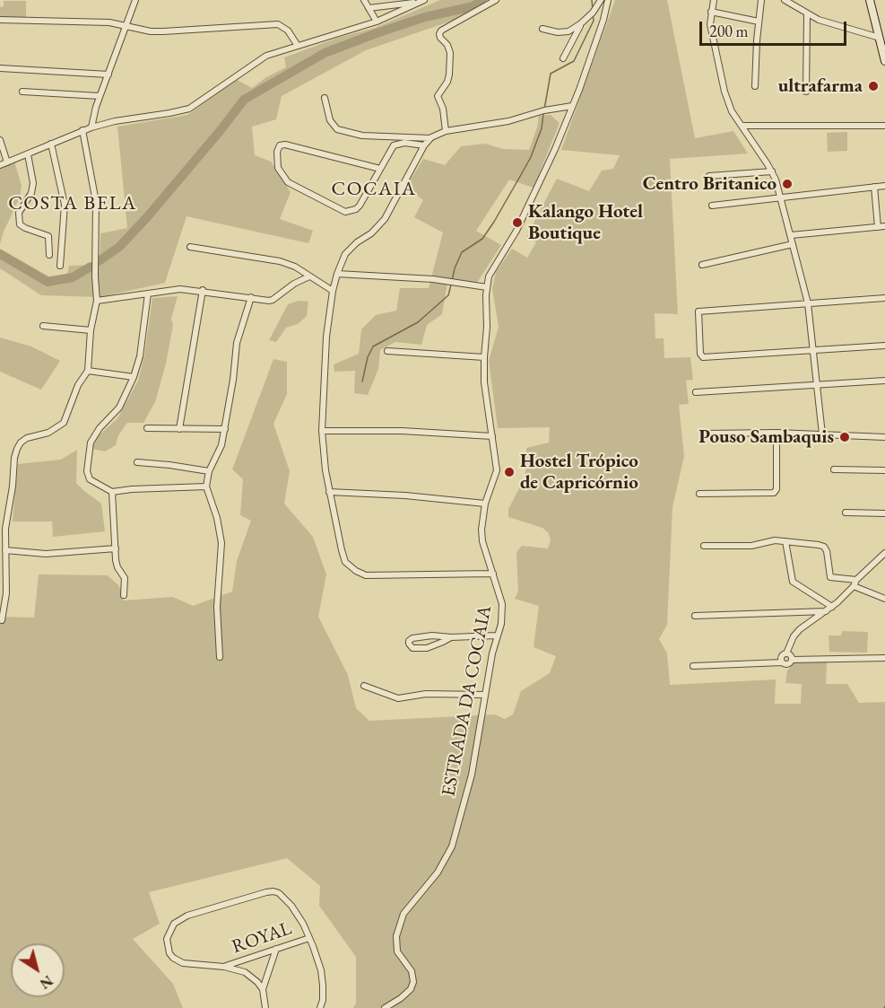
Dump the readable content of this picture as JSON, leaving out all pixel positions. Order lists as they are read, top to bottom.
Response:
{
  "streets": {
    "street": ["ESTRADA DA COCAIA", "ROYAL"]
  },
  "districts": ["COCAIA", "COSTA BELA"],
  "places": [
    "ultrafarma",
    "Centro Britanico",
    "Kalango Hotel Boutique",
    "Pouso Sambaquis",
    "Hostel Trópico de Capricórnio"
  ],
  "scale_bar": "200 m",
  "north": "bottom right"
}
